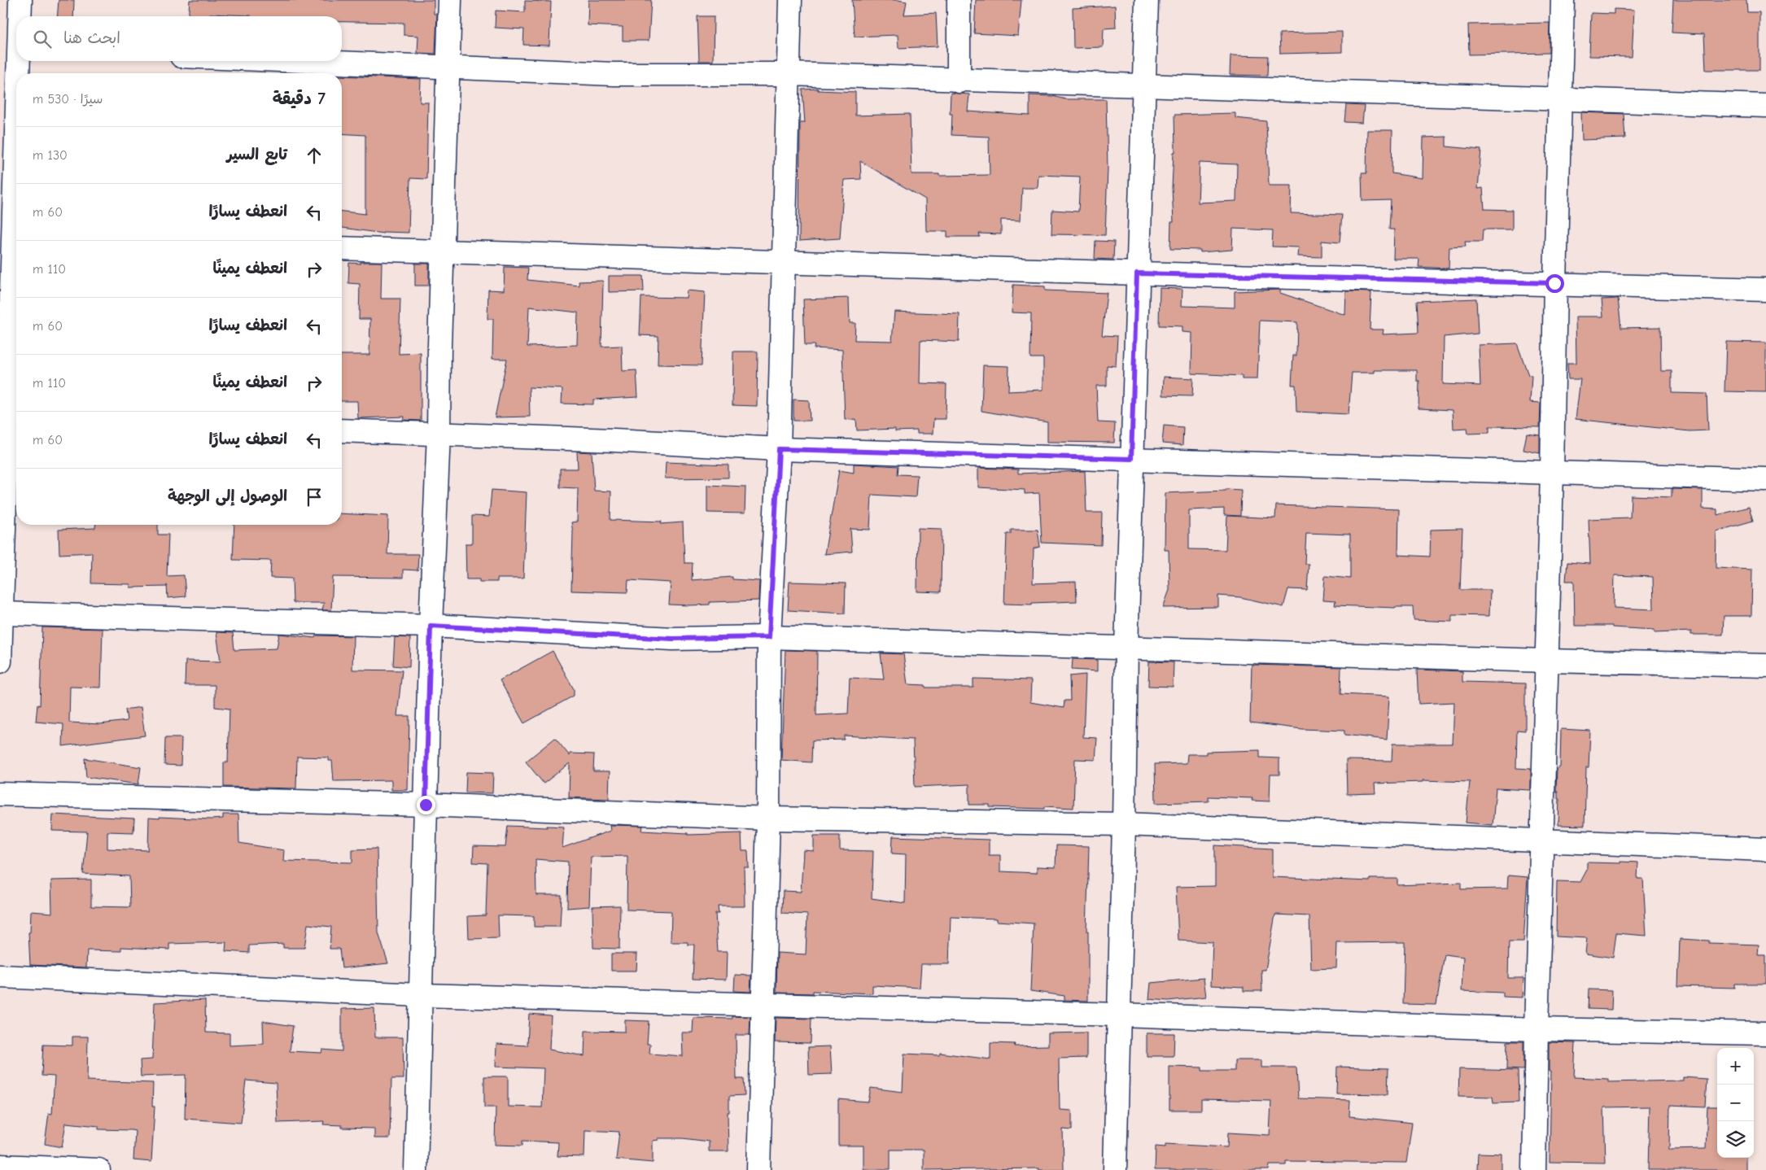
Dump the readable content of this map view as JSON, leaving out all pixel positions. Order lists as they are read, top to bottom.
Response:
{
  "page": {
    "search": "ابحث هنا",
    "heading": ["7 دقيقة", "سيرًا · 530 m"],
    "list": [
      ["تابع السير", "130 m"],
      ["انعطف يسارًا", "60 m"],
      ["انعطف يمينًا", "110 m"],
      ["انعطف يسارًا", "60 m"],
      ["انعطف يمينًا", "110 m"],
      ["انعطف يسارًا", "60 m"],
      "الوصول إلى الوجهة"
    ],
    "map_buttons": ["+", "−"]
  }
}
